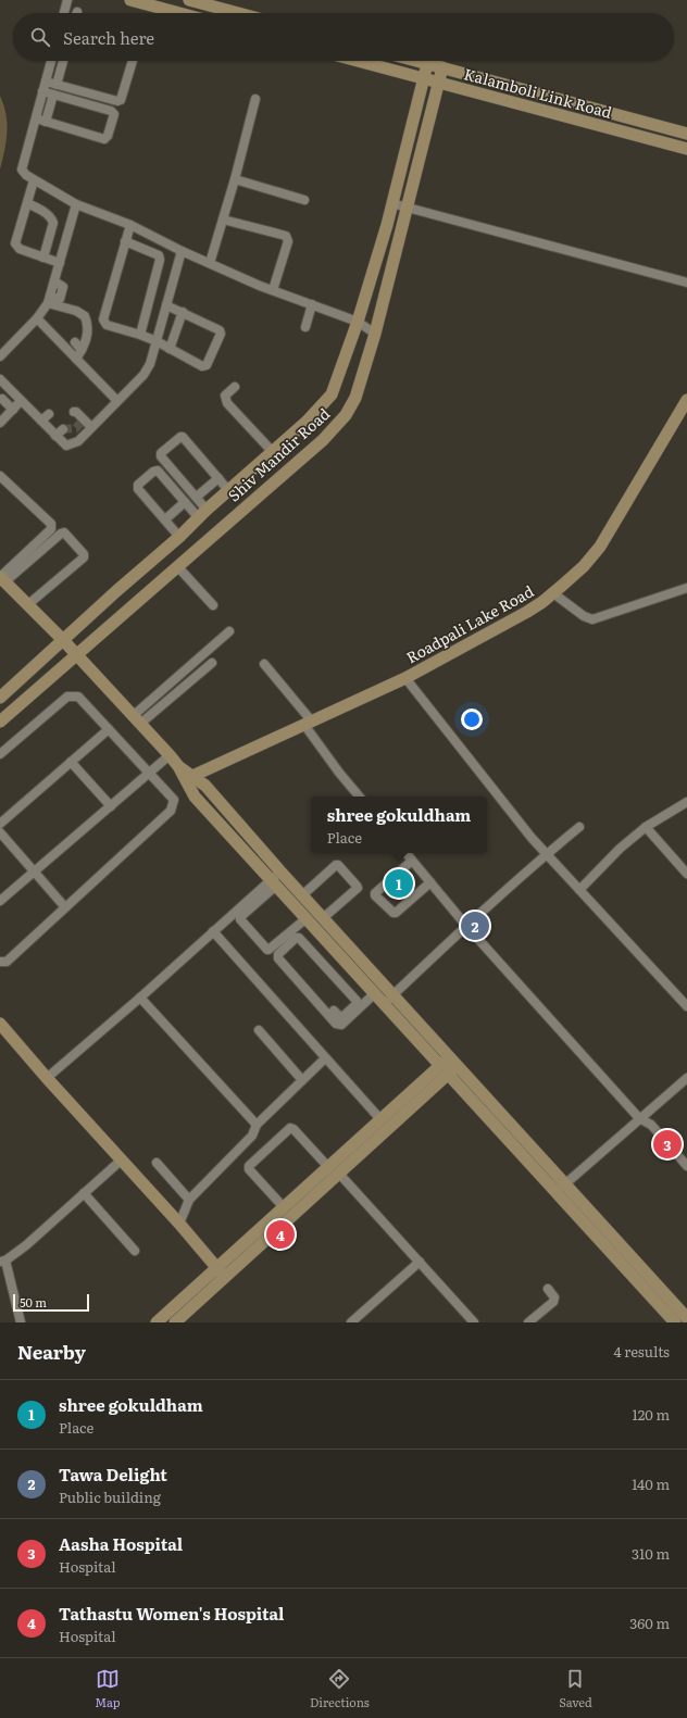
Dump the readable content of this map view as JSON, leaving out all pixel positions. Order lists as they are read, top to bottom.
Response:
{
  "streets": {
    "street": ["Kalamboli Link Road", "Shiv Mandir Road", "Roadpali Lake Road"]
  },
  "crossings": [
    ["Kalamboli Link Road", "Shiv Mandir Road"]
  ],
  "scale_bar": "50 m",
  "page": {
    "search": "Search here",
    "popup": ["shree gokuldham", "Place"],
    "pins": [
      "1",
      "2",
      "3",
      "4"
    ],
    "scale": "50 m",
    "heading": ["Nearby", "4 results"],
    "list": [
      {
        "mark": "1",
        "name": "shree gokuldham",
        "note": "Place",
        "value": "120 m"
      },
      {
        "mark": "2",
        "name": "Tawa Delight",
        "note": "Public building",
        "value": "140 m"
      },
      {
        "mark": "3",
        "name": "Aasha Hospital",
        "note": "Hospital",
        "value": "310 m"
      },
      {
        "mark": "4",
        "name": "Tathastu Women's Hospital",
        "note": "Hospital",
        "value": "360 m"
      }
    ],
    "nav": ["Map", "Directions", "Saved"]
  }
}
